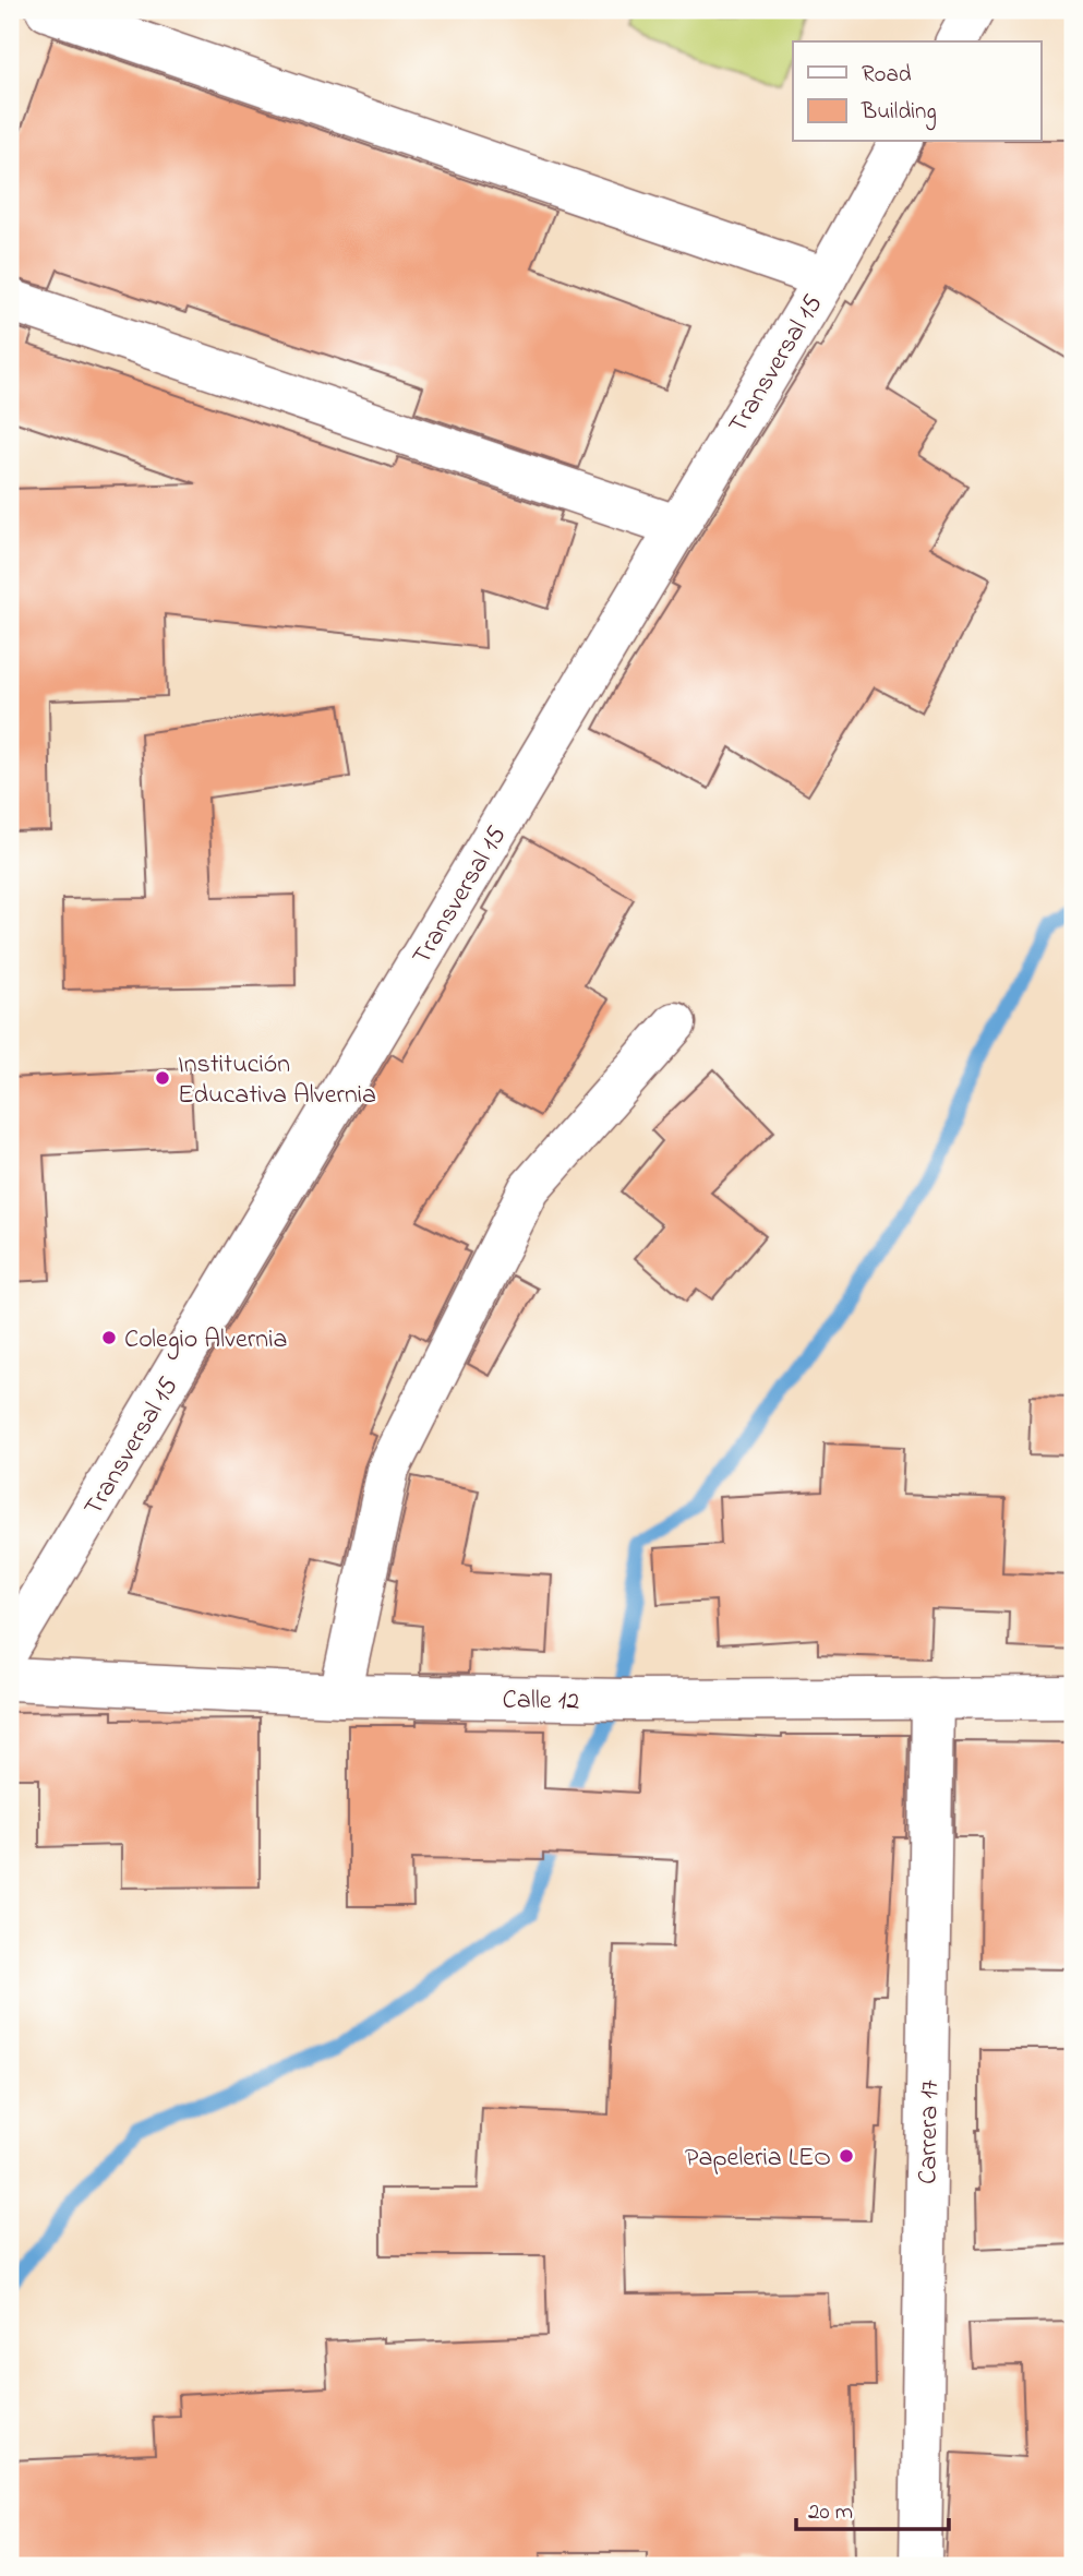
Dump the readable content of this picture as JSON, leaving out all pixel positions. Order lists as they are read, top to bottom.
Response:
{
  "streets": {
    "street": ["Transversal 15", "Calle 12", "Carrera 17"]
  },
  "crossings": [
    ["Calle 12", "Carrera 17"]
  ],
  "places": ["Institución Educativa Alvernia", "Colegio Alvernia", "Papeleria LEO"],
  "legend": ["Road", "Building"],
  "scale_bar": "20 m"
}
